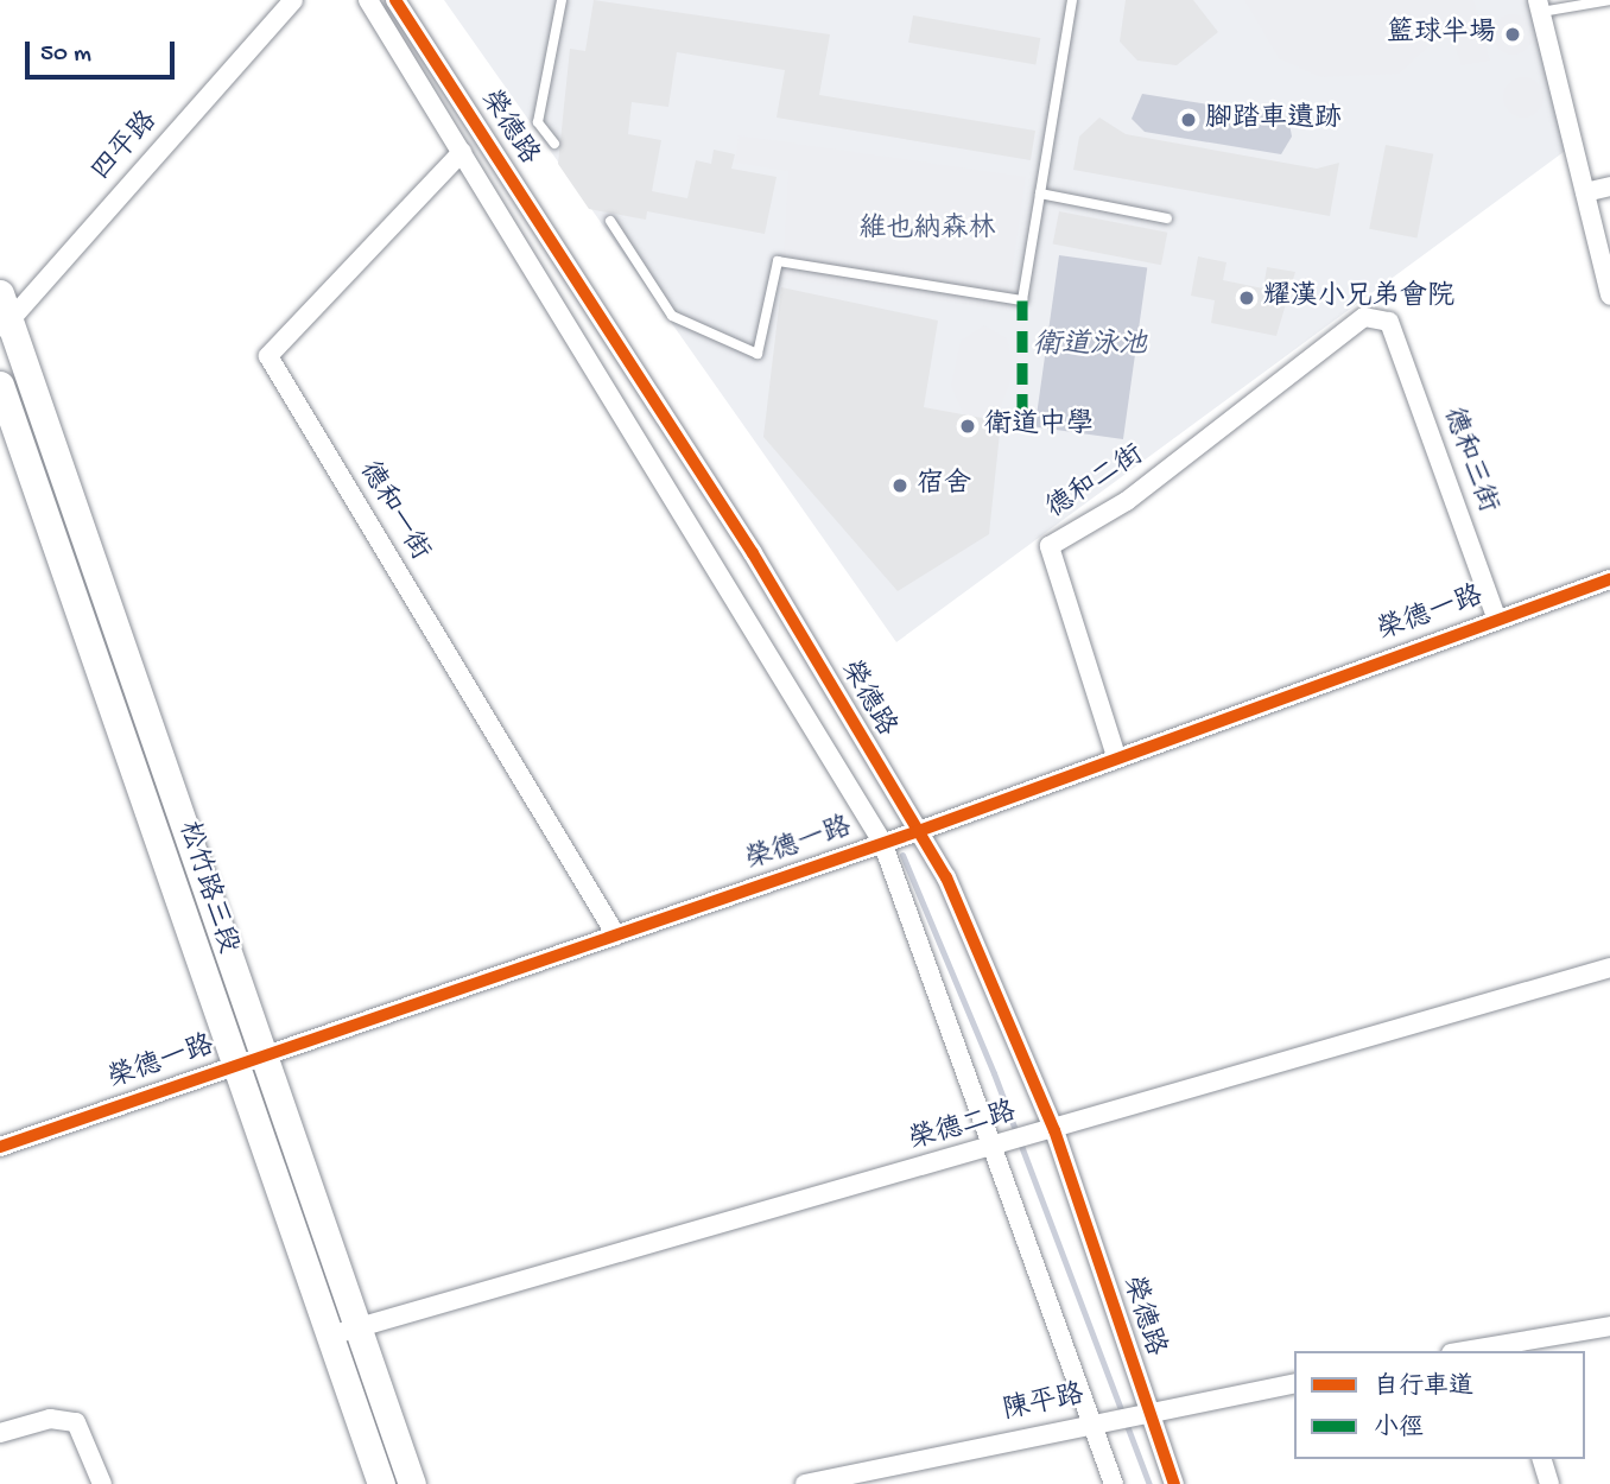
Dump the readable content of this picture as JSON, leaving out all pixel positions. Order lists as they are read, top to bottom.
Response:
{
  "streets": {
    "street": [
      "榮德路",
      "四平路",
      "德和三街",
      "德和二街",
      "德和一街",
      "榮德一路",
      "松竹路三段",
      "榮德二路",
      "陳平路"
    ]
  },
  "crossings": [
    ["榮德路", "德和一街"],
    ["榮德路", "榮德一路"],
    ["榮德路", "榮德二路"],
    ["榮德路", "陳平路"],
    ["四平路", "松竹路三段"],
    ["德和三街", "德和二街"],
    ["德和三街", "榮德一路"],
    ["德和二街", "榮德一路"],
    ["德和一街", "榮德一路"],
    ["榮德一路", "松竹路三段"],
    ["松竹路三段", "榮德二路"]
  ],
  "water": ["衛道泳池"],
  "parks": ["維也納森林"],
  "places": [
    "籃球半場",
    "腳踏車遺跡",
    "耀漢小兄弟會院",
    "衛道中學",
    "宿舍"
  ],
  "legend": ["自行車道", "小徑"],
  "scale_bar": "50 m"
}
